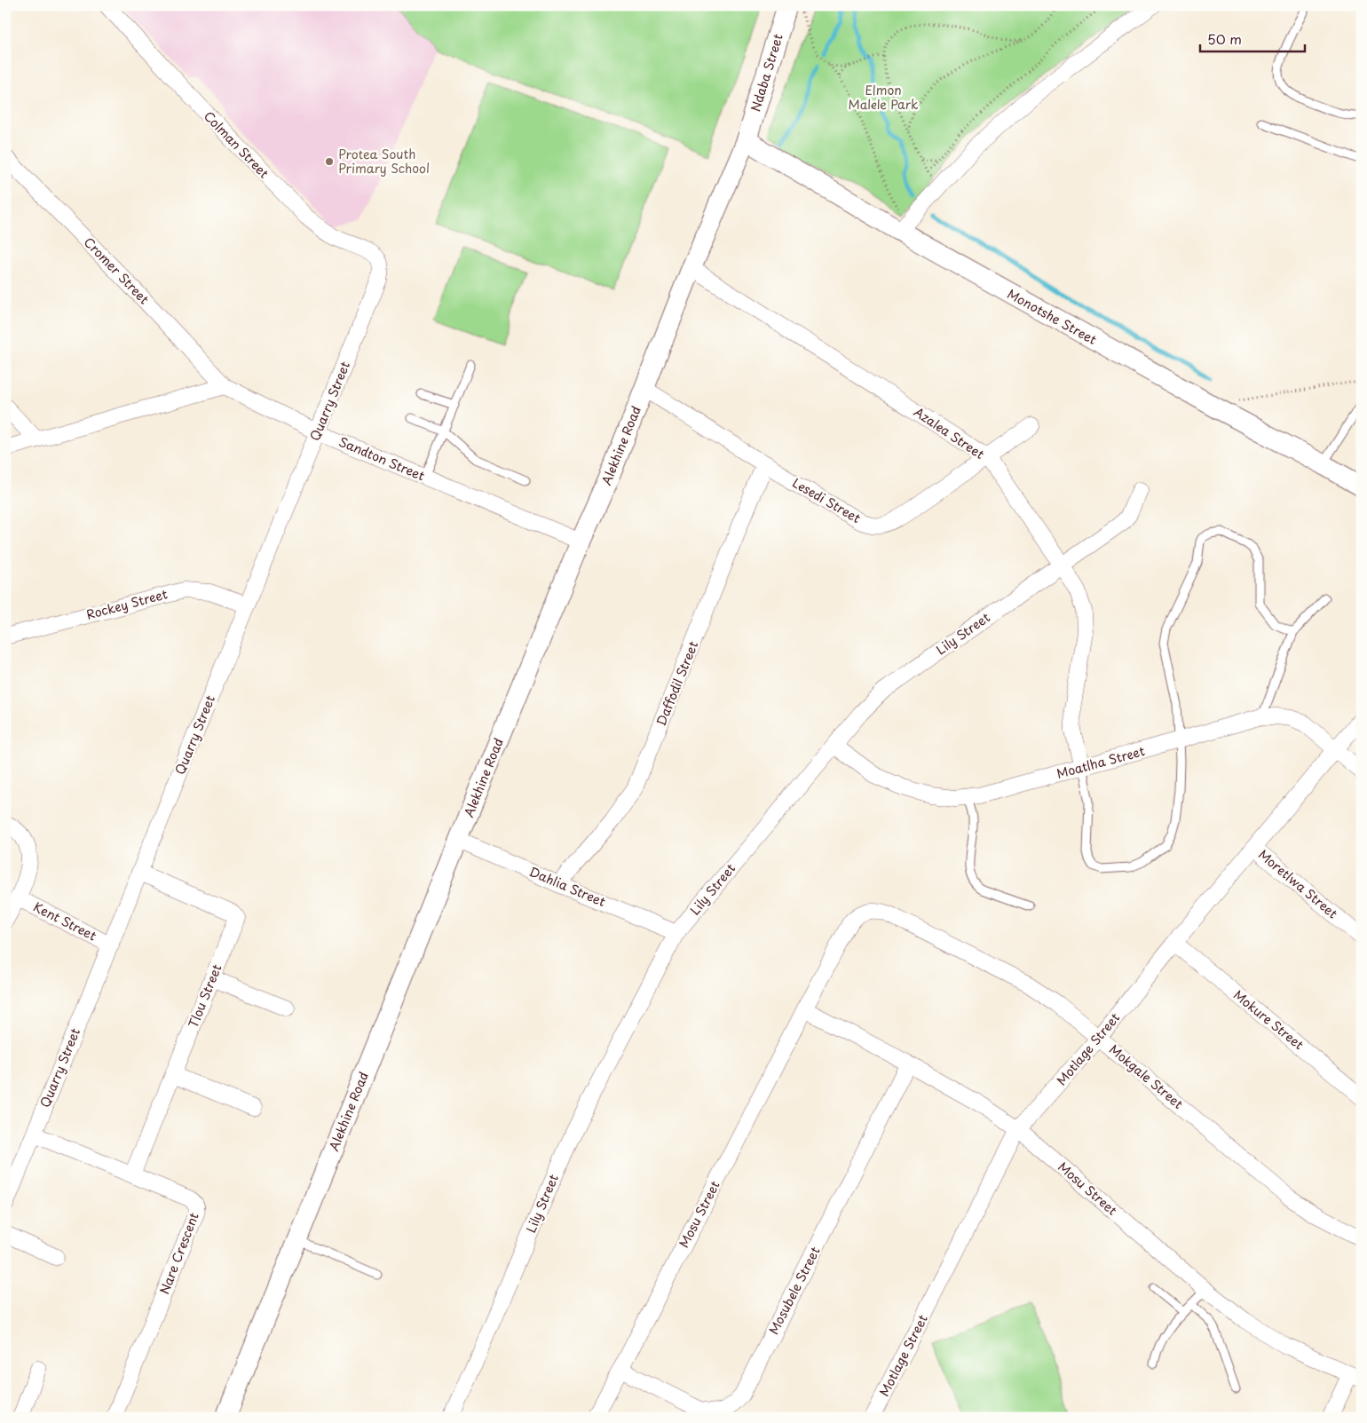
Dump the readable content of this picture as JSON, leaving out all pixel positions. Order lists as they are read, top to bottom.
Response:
{
  "streets": {
    "street": [
      "Ndaba Street",
      "Colman Street",
      "Cromer Street",
      "Monotshe Street",
      "Quarry Street",
      "Azalea Street",
      "Alekhine Road",
      "Sandton Street",
      "Lesedi Street",
      "Rockey Street",
      "Lily Street",
      "Daffodil Street",
      "Moatlha Street",
      "Moretlwa Street",
      "Dahlia Street",
      "Kent Street",
      "Tlou Street",
      "Mokure Street",
      "Motlage Street",
      "Mokgale Street",
      "Mosu Street",
      "Nare Crescent",
      "Mosubele Street"
    ]
  },
  "crossings": [
    ["Ndaba Street", "Monotshe Street"],
    ["Ndaba Street", "Alekhine Road"],
    ["Colman Street", "Quarry Street"],
    ["Cromer Street", "Sandton Street"],
    ["Monotshe Street", "Alekhine Road"],
    ["Quarry Street", "Sandton Street"],
    ["Quarry Street", "Rockey Street"],
    ["Quarry Street", "Kent Street"],
    ["Quarry Street", "Tlou Street"],
    ["Quarry Street", "Nare Crescent"],
    ["Azalea Street", "Alekhine Road"],
    ["Azalea Street", "Lesedi Street"],
    ["Azalea Street", "Lily Street"],
    ["Azalea Street", "Moatlha Street"],
    ["Alekhine Road", "Sandton Street"],
    ["Alekhine Road", "Lesedi Street"],
    ["Alekhine Road", "Dahlia Street"],
    ["Lesedi Street", "Daffodil Street"],
    ["Lily Street", "Moatlha Street"],
    ["Lily Street", "Dahlia Street"],
    ["Daffodil Street", "Dahlia Street"],
    ["Moatlha Street", "Motlage Street"],
    ["Moretlwa Street", "Motlage Street"],
    ["Tlou Street", "Nare Crescent"],
    ["Mokure Street", "Motlage Street"],
    ["Motlage Street", "Mokgale Street"],
    ["Motlage Street", "Mosu Street"],
    ["Mokgale Street", "Mosu Street"],
    ["Mosu Street", "Mosubele Street"]
  ],
  "parks": ["Elmon Malele Park"],
  "places": ["Protea South Primary School"],
  "scale_bar": "50 m"
}
